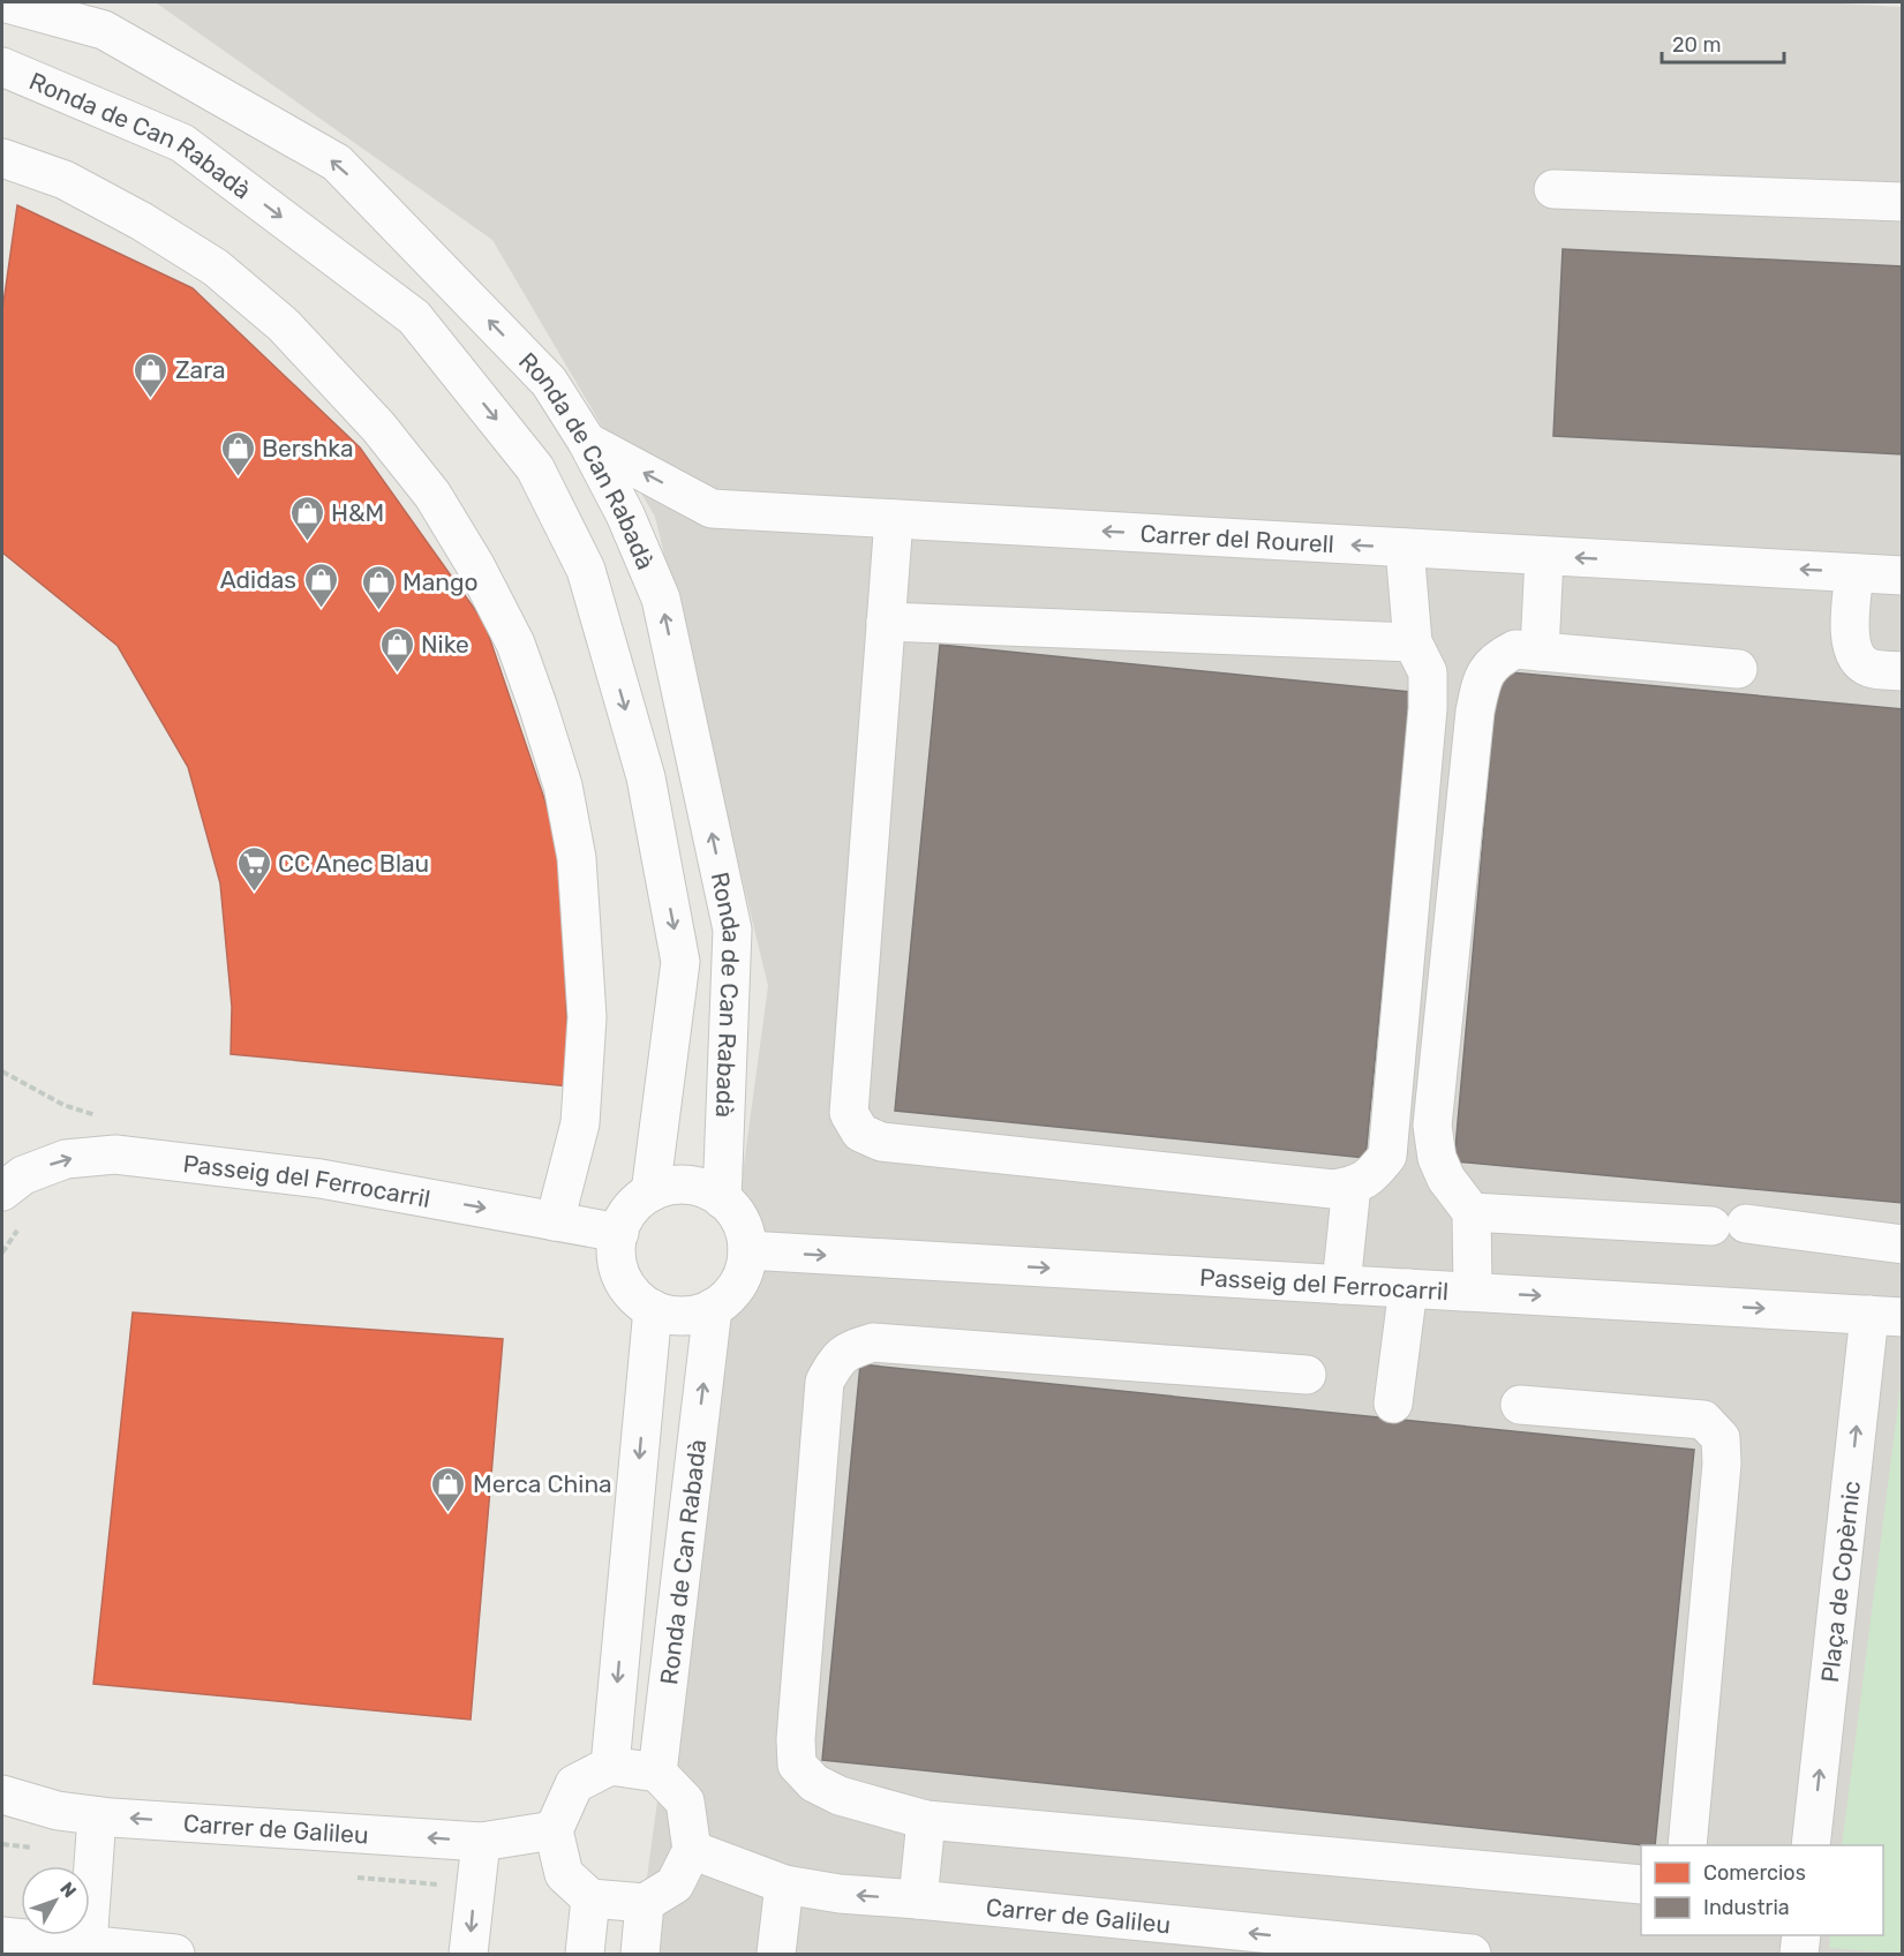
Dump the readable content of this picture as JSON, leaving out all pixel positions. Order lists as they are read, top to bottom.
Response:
{
  "streets": {
    "street": [
      "Ronda de Can Rabadà",
      "Carrer del Rourell",
      "Passeig del Ferrocarril",
      "Plaça de Copèrnic",
      "Carrer de Galileu"
    ]
  },
  "crossings": [
    ["Ronda de Can Rabadà", "Carrer del Rourell"],
    ["Ronda de Can Rabadà", "Passeig del Ferrocarril"],
    ["Ronda de Can Rabadà", "Carrer de Galileu"],
    ["Passeig del Ferrocarril", "Plaça de Copèrnic"]
  ],
  "one_way": ["Passeig del Ferrocarril", "Plaça de Copèrnic"],
  "places": {
    "shop": [
      "Zara",
      "Bershka",
      "H&M",
      "Adidas",
      "Mango",
      "Nike",
      "Merca China"
    ],
    "supermarket": ["CC Anec Blau"]
  },
  "legend": ["Comercios", "Industria"],
  "scale_bar": "20 m",
  "north": "top right"
}
